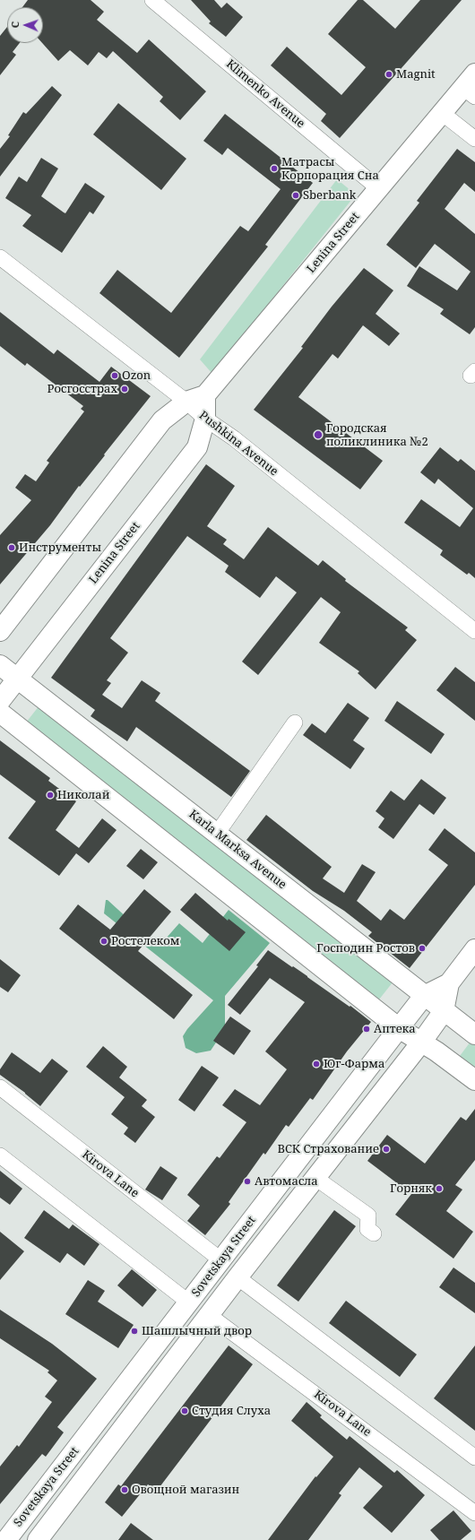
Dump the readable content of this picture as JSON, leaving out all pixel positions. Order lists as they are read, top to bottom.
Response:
{
  "streets": {
    "main road": ["Lenina Street", "Karla Marksa Avenue", "Sovetskaya Street"],
    "street": ["Klimenko Avenue", "Pushkina Avenue", "Kirova Lane"]
  },
  "crossings": [
    ["Klimenko Avenue", "Lenina Street"],
    ["Lenina Street", "Pushkina Avenue"],
    ["Lenina Street", "Karla Marksa Avenue"],
    ["Karla Marksa Avenue", "Sovetskaya Street"],
    ["Kirova Lane", "Sovetskaya Street"]
  ],
  "places": [
    "Magnit",
    "Матрасы Корпорация Сна",
    "Sberbank",
    "Ozon",
    "Росгосстрах",
    "Городская поликлиника №2",
    "Инструменты",
    "Николай",
    "Ростелеком",
    "Господин Ростов",
    "Аптека",
    "Юг-Фарма",
    "ВСК Страхование",
    "Автомасла",
    "Горняк",
    "Шашлычный двор",
    "Студия Слуха",
    "Овощной магазин"
  ],
  "north": "left"
}
